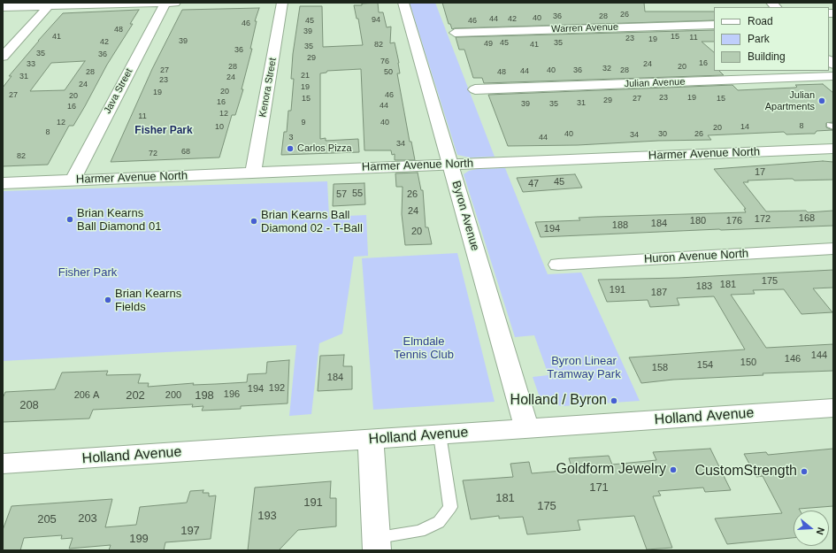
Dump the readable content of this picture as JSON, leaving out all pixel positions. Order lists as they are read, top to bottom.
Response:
{
  "streets": {
    "street": [
      "Warren Avenue",
      "Julian Avenue",
      "Kenora Street",
      "Java Street",
      "Harmer Avenue North",
      "Byron Avenue",
      "Huron Avenue North",
      "Holland Avenue"
    ]
  },
  "crossings": [
    ["Kenora Street", "Harmer Avenue North"],
    ["Java Street", "Harmer Avenue North"],
    ["Harmer Avenue North", "Byron Avenue"],
    ["Byron Avenue", "Holland Avenue"]
  ],
  "districts": ["Fisher Park"],
  "parks": ["Fisher Park", "Elmdale Tennis Club", "Byron Linear Tramway Park"],
  "places": [
    "Julian Apartments",
    "Carlos Pizza",
    "Brian Kearns Ball Diamond 01",
    "Brian Kearns Ball Diamond 02 - T-Ball",
    "Brian Kearns Fields",
    "Holland / Byron",
    "Goldform Jewelry",
    "CustomStrength"
  ],
  "house_numbers": [
    "26",
    "36",
    "28",
    "40",
    "44",
    "42",
    "94",
    "45",
    "46",
    "46",
    "48",
    "39",
    "41",
    "15",
    "11",
    "23",
    "19",
    "39",
    "42",
    "45",
    "35",
    "49",
    "82",
    "41",
    "35",
    "36",
    "35",
    "36",
    "29",
    "76",
    "16",
    "33",
    "24",
    "28",
    "20",
    "32",
    "27",
    "40",
    "36",
    "28",
    "44",
    "28",
    "50",
    "48",
    "21",
    "31",
    "24",
    "23",
    "24",
    "19",
    "20",
    "19",
    "27",
    "46",
    "20",
    "23",
    "19",
    "15",
    "27",
    "15",
    "29",
    "16",
    "31",
    "39",
    "35",
    "44",
    "16",
    "12",
    "11",
    "12",
    "9",
    "40",
    "8",
    "10",
    "14",
    "20",
    "8",
    "40",
    "30",
    "26",
    "34",
    "3",
    "44",
    "34",
    "68",
    "72",
    "82",
    "17",
    "45",
    "47",
    "55",
    "57",
    "26",
    "24",
    "168",
    "172",
    "180",
    "176",
    "184",
    "188",
    "194",
    "20",
    "175",
    "181",
    "183",
    "191",
    "187",
    "144",
    "146",
    "150",
    "154",
    "158",
    "184",
    "192",
    "194",
    "196",
    "206 A",
    "202",
    "200",
    "198",
    "208",
    "171",
    "181",
    "191",
    "175",
    "193",
    "203",
    "205",
    "197",
    "199"
  ],
  "legend": ["Road", "Park", "Building"],
  "north": "right"
}
